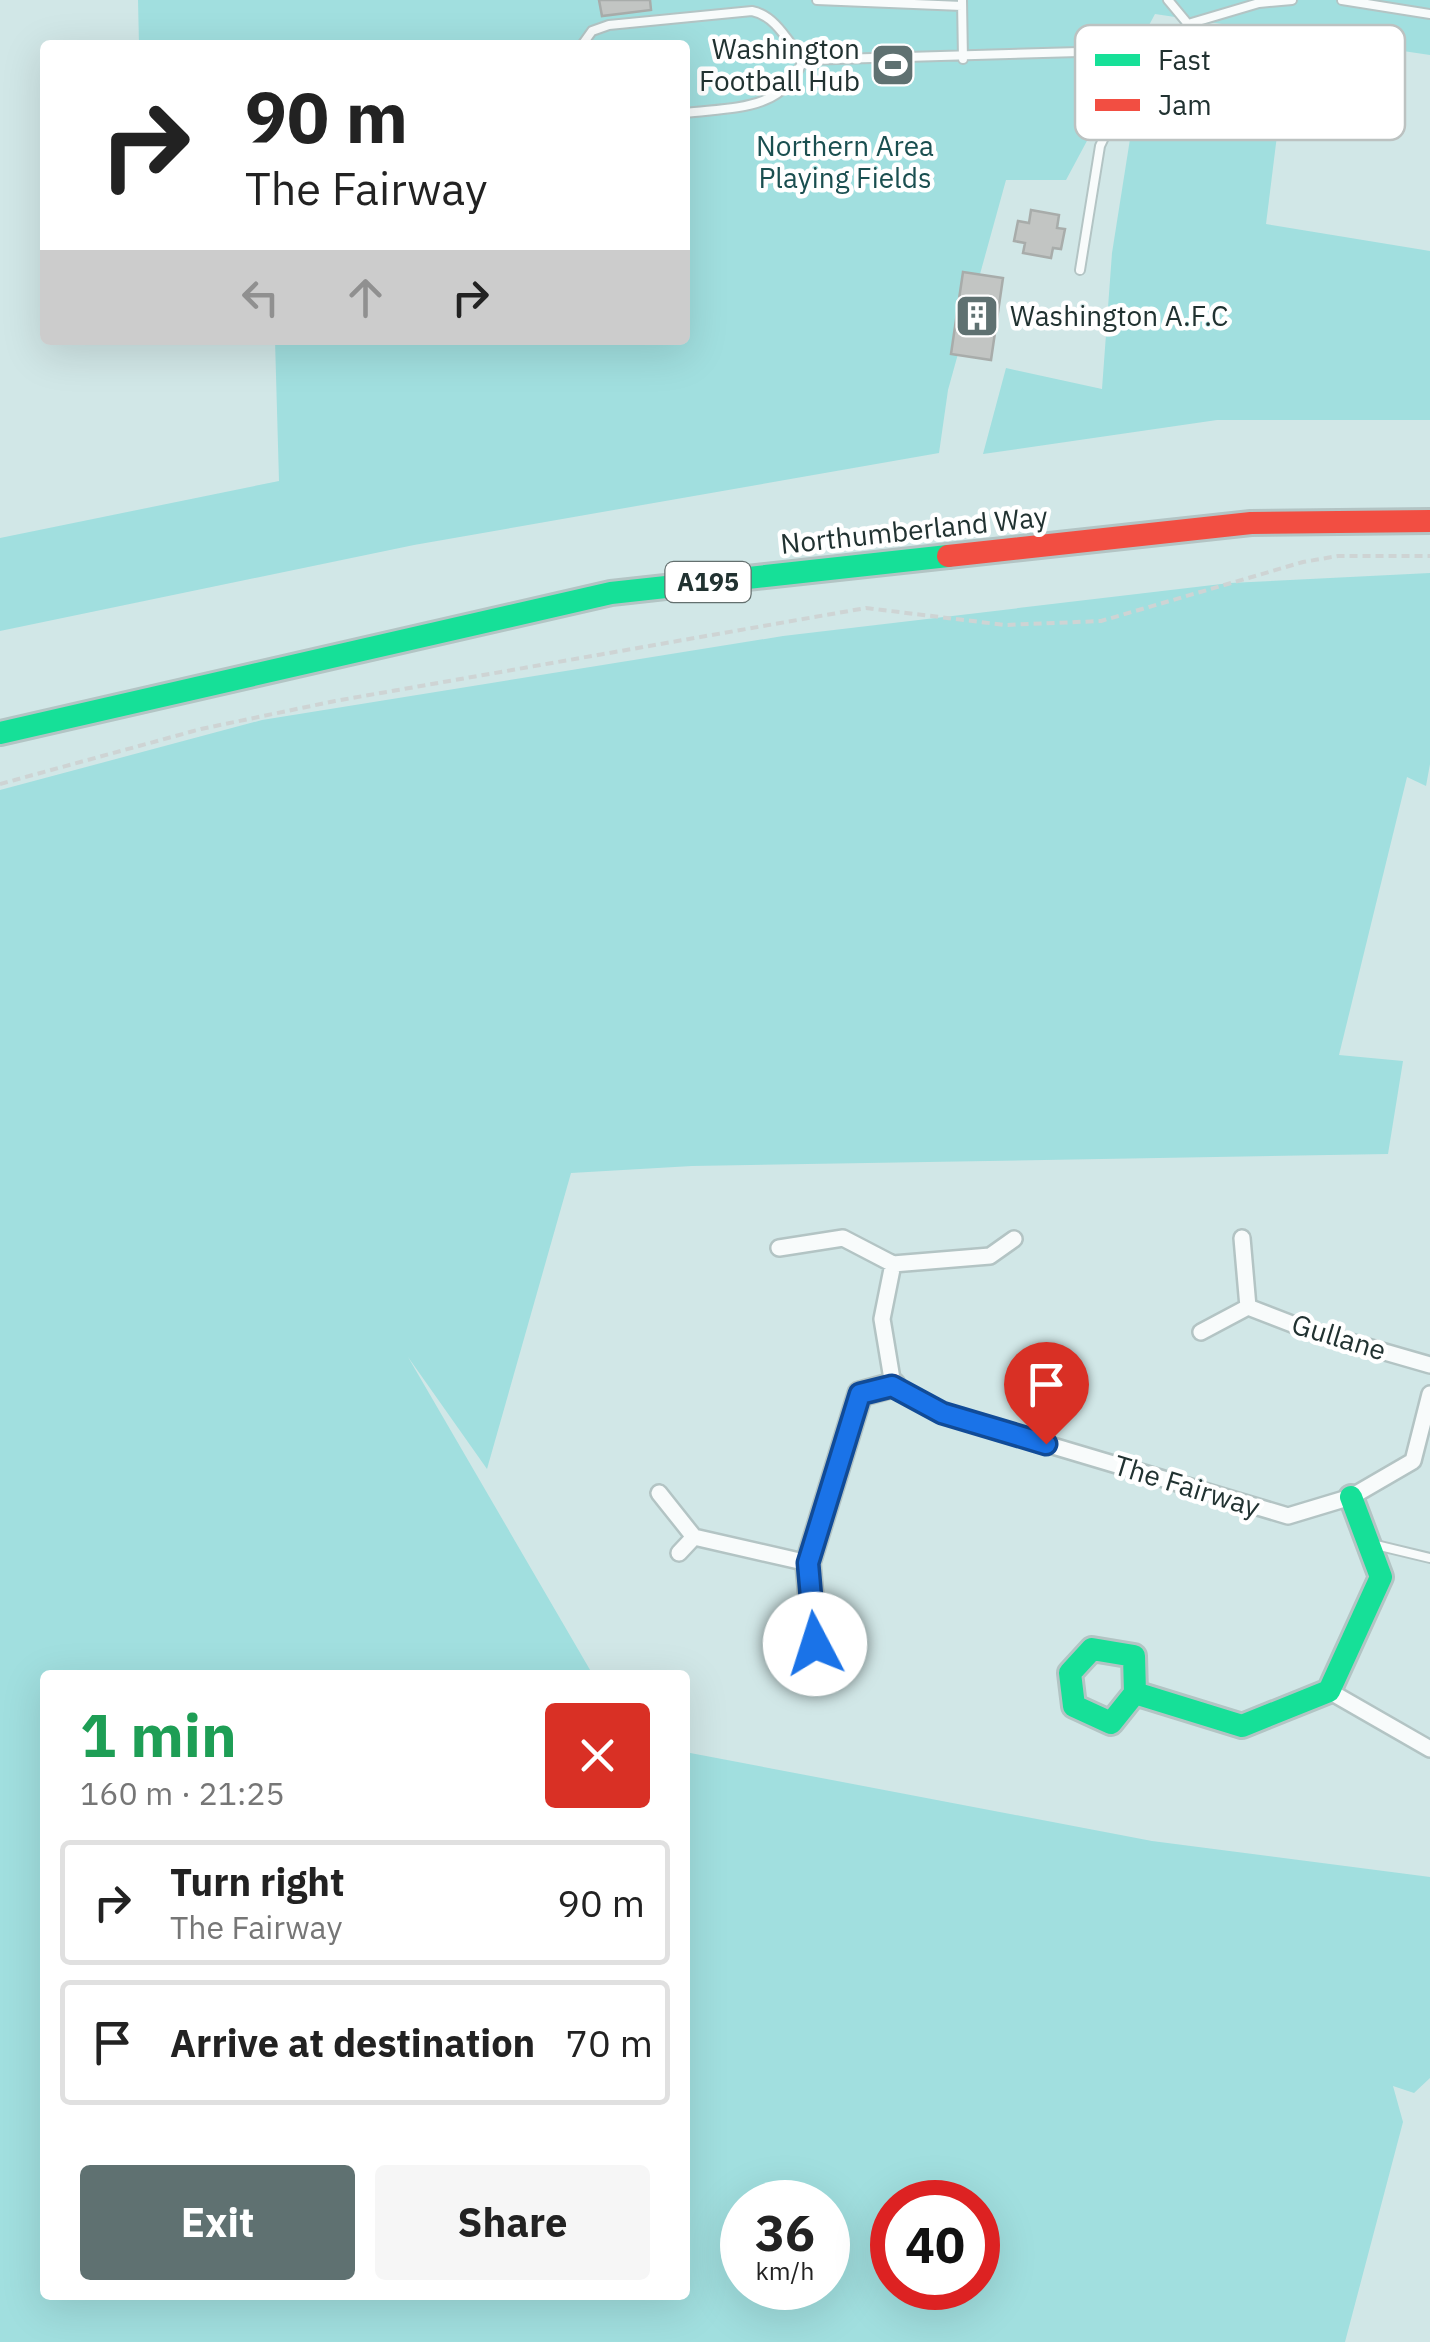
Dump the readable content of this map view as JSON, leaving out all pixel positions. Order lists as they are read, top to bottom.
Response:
{
  "streets": {
    "main road": ["Northumberland Way", "A195"],
    "street": ["Gullane", "The Fairway"]
  },
  "parks": ["Northern Area Playing Fields"],
  "places": {
    "sports": ["Washington Football Hub"],
    "building": ["Washington A.F.C"]
  },
  "legend": ["Fast", "Jam"],
  "page": {
    "turn": ["90 m", "The Fairway"],
    "heading": ["1 min", "160 m · 21:25"],
    "list": [
      {
        "name": "Turn right",
        "note": "The Fairway",
        "value": "90 m"
      },
      {
        "name": "Arrive at destination",
        "value": "70 m"
      }
    ],
    "buttons": ["Exit", "Share"],
    "speed": "36 km/h",
    "limit": "40"
  }
}
